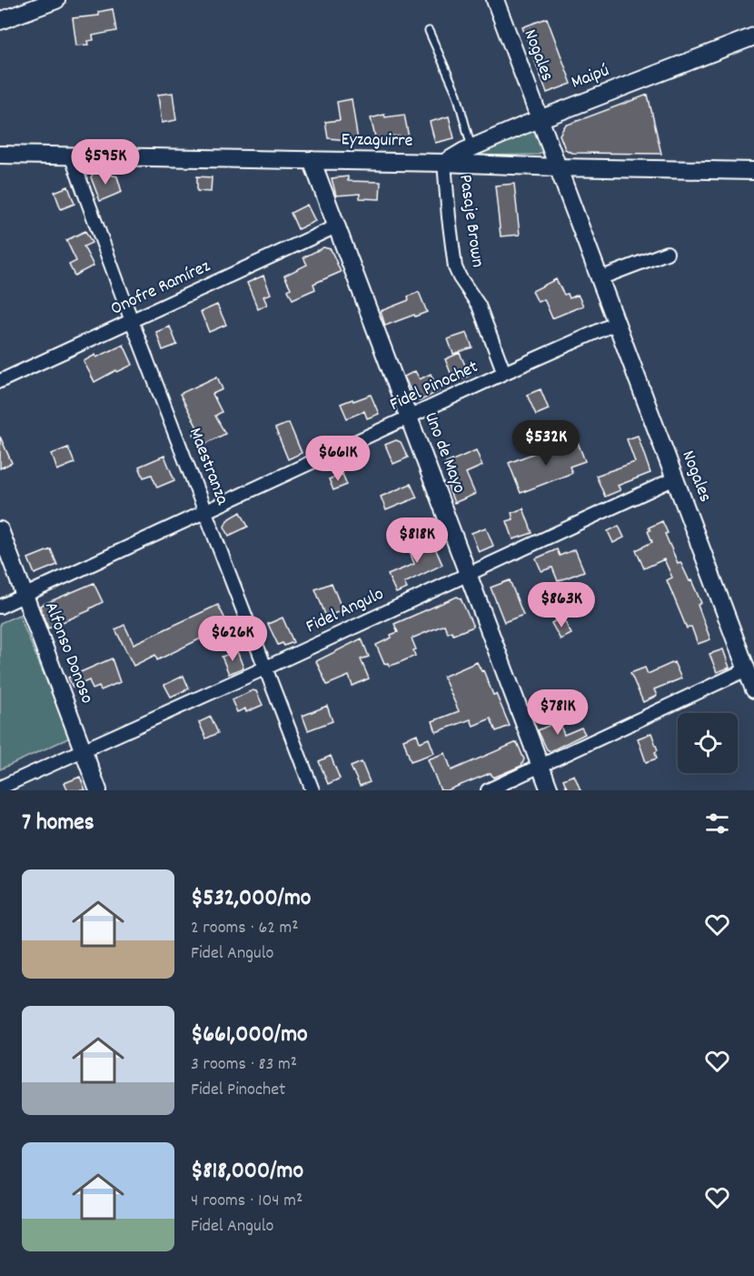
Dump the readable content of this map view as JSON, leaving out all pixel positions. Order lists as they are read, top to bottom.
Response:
{
  "streets": {
    "street": [
      "Nogales",
      "Maipú",
      "Eyzaguirre",
      "Pasaje Brown",
      "Onofre Ramírez",
      "Fidel Pinochet",
      "Uno de Mayo",
      "Maestranza",
      "Fidel Angulo",
      "Alfonso Donoso"
    ]
  },
  "crossings": [
    ["Nogales", "Maipú"],
    ["Nogales", "Eyzaguirre"],
    ["Nogales", "Fidel Pinochet"],
    ["Nogales", "Fidel Angulo"],
    ["Maipú", "Eyzaguirre"],
    ["Maipú", "Pasaje Brown"],
    ["Eyzaguirre", "Pasaje Brown"],
    ["Eyzaguirre", "Uno de Mayo"],
    ["Eyzaguirre", "Maestranza"],
    ["Pasaje Brown", "Fidel Pinochet"],
    ["Onofre Ramírez", "Uno de Mayo"],
    ["Onofre Ramírez", "Maestranza"],
    ["Fidel Pinochet", "Uno de Mayo"],
    ["Fidel Pinochet", "Maestranza"],
    ["Fidel Pinochet", "Alfonso Donoso"],
    ["Uno de Mayo", "Fidel Angulo"],
    ["Maestranza", "Fidel Angulo"],
    ["Fidel Angulo", "Alfonso Donoso"]
  ],
  "page": {
    "price": [
      "$595K",
      "$532K",
      "$661K",
      "$818K",
      "$863K",
      "$626K",
      "$781K"
    ],
    "heading": "7 homes",
    "list": [
      {
        "name": "$532,000/mo",
        "note": "2 rooms · 62 m² · Fidel Angulo"
      },
      {
        "name": "$661,000/mo",
        "note": "3 rooms · 83 m² · Fidel Pinochet"
      },
      {
        "name": "$818,000/mo",
        "note": "4 rooms · 104 m² · Fidel Angulo"
      }
    ]
  }
}
